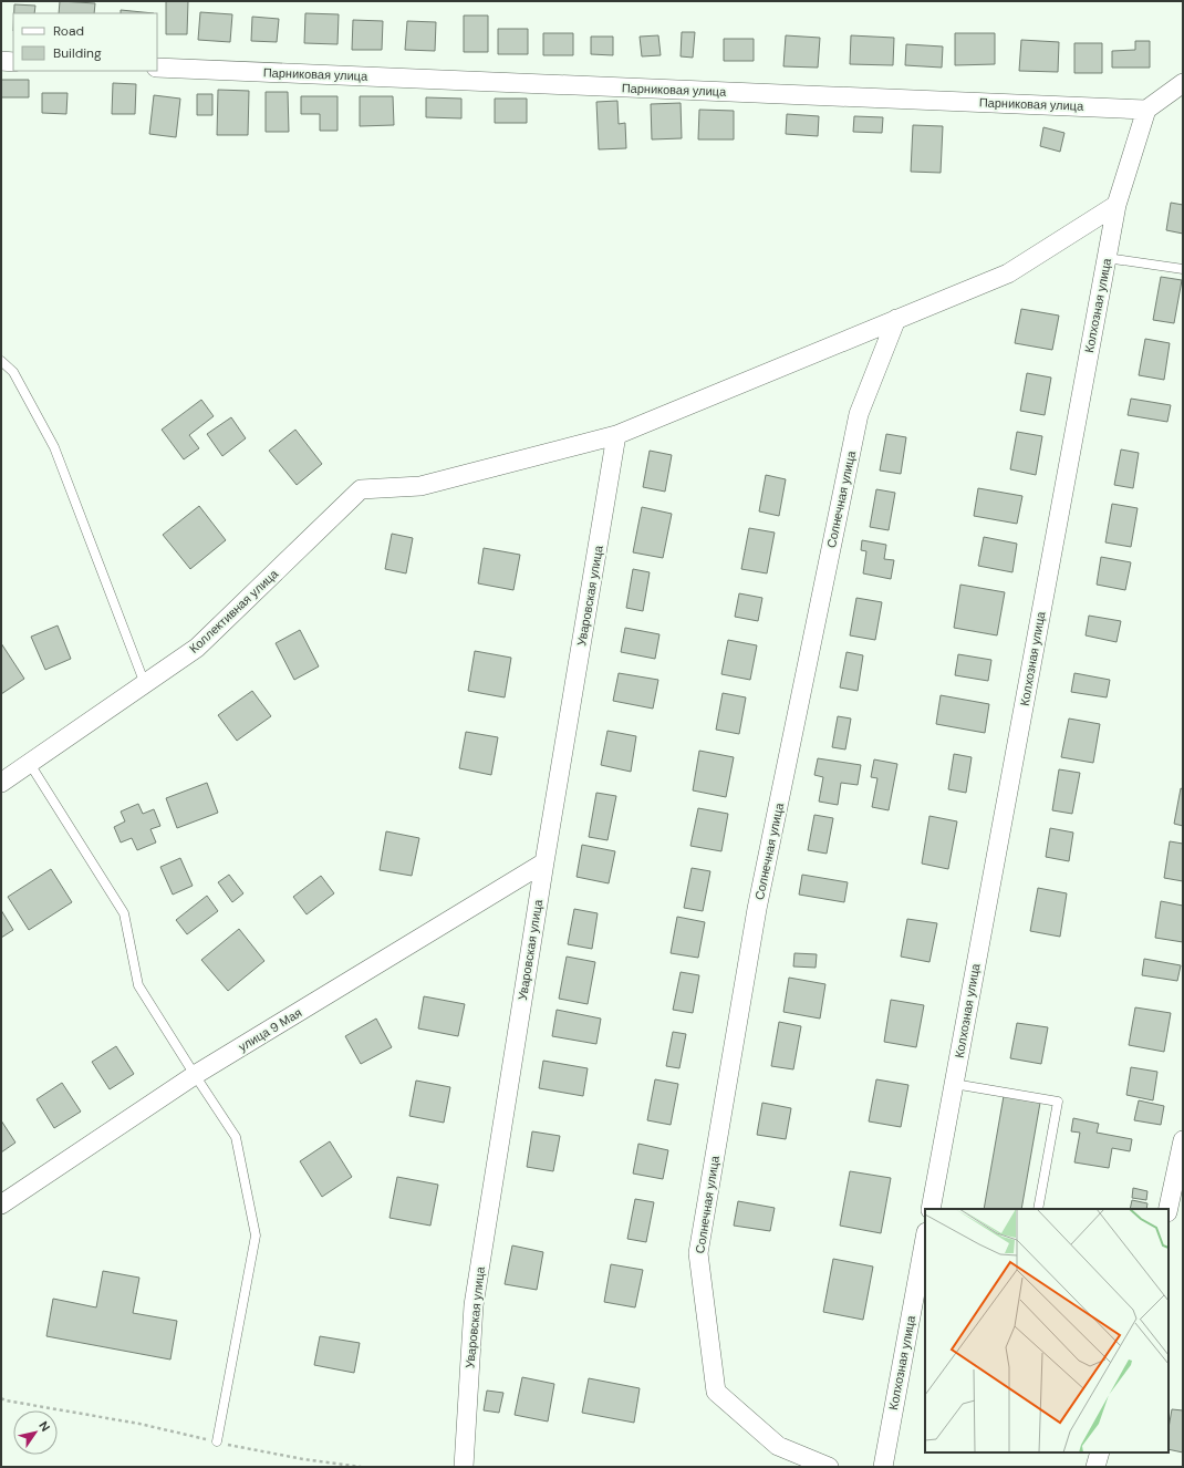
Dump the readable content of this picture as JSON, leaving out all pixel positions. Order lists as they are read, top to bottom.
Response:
{
  "streets": {
    "street": [
      "Парниковая улица",
      "Колхозная улица",
      "Солнечная улица",
      "Уваровская улица",
      "Коллективная улица",
      "улица 9 Мая"
    ]
  },
  "crossings": [
    ["Парниковая улица", "Колхозная улица"],
    ["Колхозная улица", "Коллективная улица"],
    ["Солнечная улица", "Коллективная улица"],
    ["Уваровская улица", "Коллективная улица"],
    ["Уваровская улица", "улица 9 Мая"]
  ],
  "legend": ["Road", "Building"],
  "north": "top right"
}
